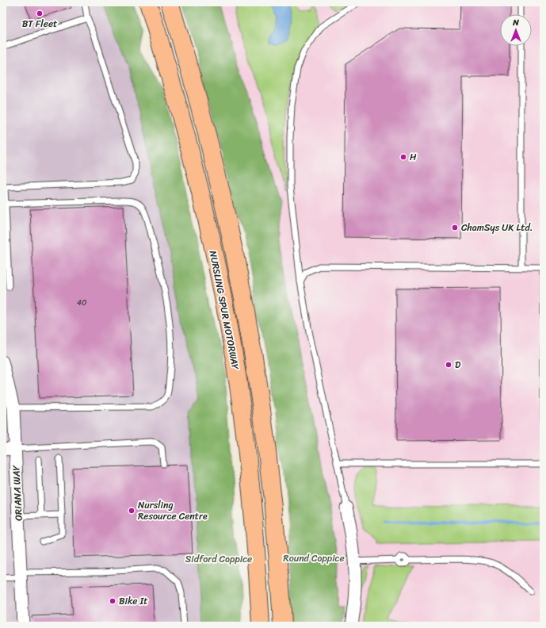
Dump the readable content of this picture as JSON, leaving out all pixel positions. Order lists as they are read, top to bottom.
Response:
{
  "streets": {
    "highway": ["NURSLING SPUR MOTORWAY"],
    "street": ["ORIANA WAY"]
  },
  "parks": ["Round Coppice", "Sidford Coppice"],
  "places": [
    "BT Fleet",
    "H",
    "ChamSys UK Ltd.",
    "D",
    "Nursling Resource Centre",
    "Bike It"
  ],
  "house_numbers": ["40"],
  "north": "top"
}
